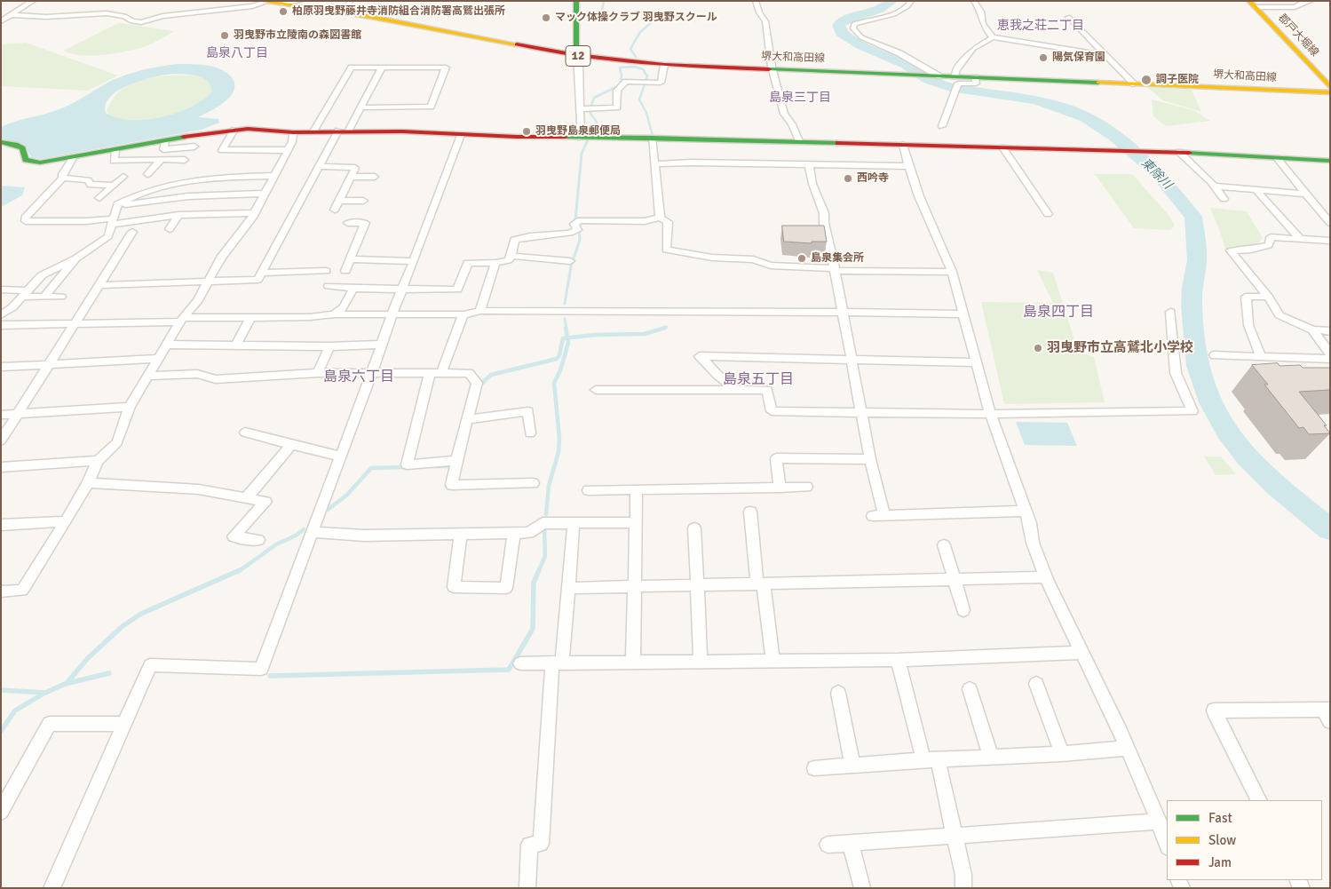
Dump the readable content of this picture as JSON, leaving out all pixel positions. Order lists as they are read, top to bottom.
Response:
{
  "streets": {
    "main road": ["郡戸大堀線", "12", "堺大和高田線"]
  },
  "districts": [
    "恵我之荘二丁目",
    "島泉八丁目",
    "島泉三丁目",
    "島泉四丁目",
    "島泉六丁目",
    "島泉五丁目"
  ],
  "water": ["東除川"],
  "places": [
    "柏原羽曳野藤井寺消防組合消防署高鷲出張所",
    "マック体操クラブ 羽曳野スクール",
    "羽曳野市立陵南の森図書館",
    "陽気保育園",
    "調子医院",
    "羽曳野島泉郵便局",
    "西吟寺",
    "島泉集会所",
    "羽曳野市立高鷲北小学校"
  ],
  "legend": ["Fast", "Slow", "Jam"]
}
